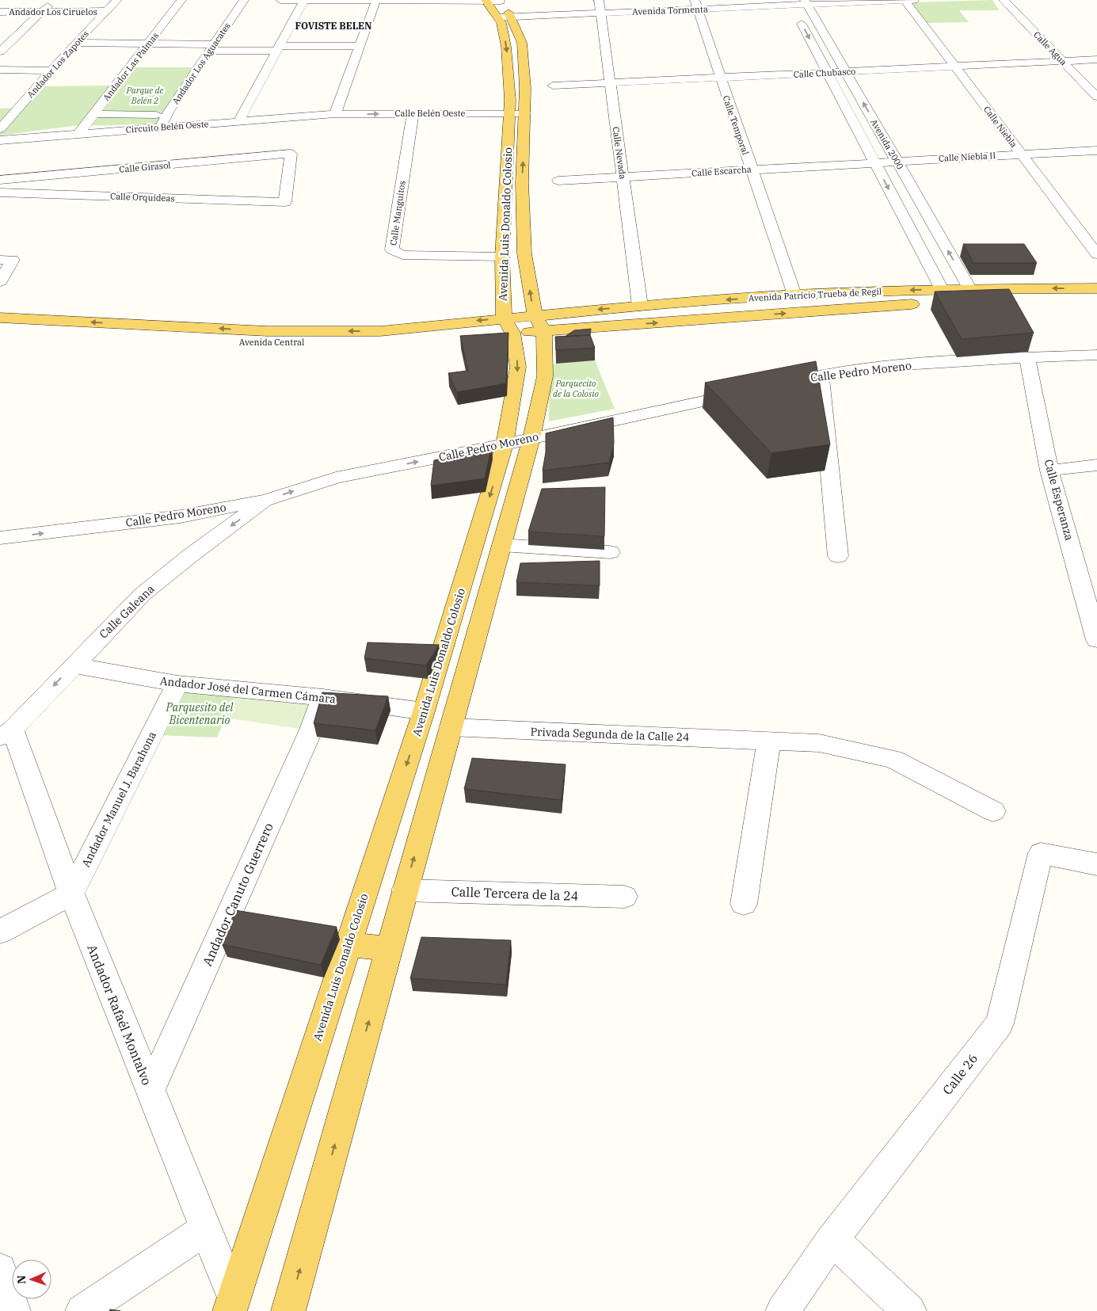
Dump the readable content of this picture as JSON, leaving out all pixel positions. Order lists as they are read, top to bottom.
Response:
{
  "streets": {
    "main road": ["Avenida Luis Donaldo Colosio", "Avenida Patricio Trueba de Regil", "Avenida Central"],
    "street": [
      "Avenida Tormenta",
      "Andador Los Ciruelos",
      "Calle Agua",
      "Andador Los Aguacates",
      "Andador Los Zapotes",
      "Andador Las Palmas",
      "Calle Chubasco",
      "Calle Belén Oeste",
      "Calle Temporal",
      "Circuito Belén Oeste",
      "Calle Niebla",
      "Avenida 2000",
      "Calle Nevada",
      "Calle Niebla II",
      "Calle Girasol",
      "Calle Escarcha",
      "Calle Orquídeas",
      "Calle Manguitos",
      "Calle Pedro Moreno",
      "Calle Esperanza",
      "Calle Galeana",
      "Andador José del Carmen Cámara",
      "Privada Segunda de la Calle 24",
      "Andador Manuel J. Barahona",
      "Calle Tercera de la 24",
      "Andador Canuto Guerrero",
      "Andador Rafaél Montalvo",
      "Calle 26"
    ]
  },
  "crossings": [
    ["Avenida Tormenta", "Calle Temporal"],
    ["Avenida Tormenta", "Calle Niebla"],
    ["Avenida Tormenta", "Avenida 2000"],
    ["Avenida Tormenta", "Calle Nevada"],
    ["Avenida Tormenta", "Avenida Luis Donaldo Colosio"],
    ["Andador Los Ciruelos", "Andador Los Zapotes"],
    ["Calle Agua", "Calle Chubasco"],
    ["Andador Los Aguacates", "Circuito Belén Oeste"],
    ["Andador Las Palmas", "Circuito Belén Oeste"],
    ["Calle Chubasco", "Calle Temporal"],
    ["Calle Chubasco", "Calle Niebla"],
    ["Calle Chubasco", "Avenida 2000"],
    ["Calle Chubasco", "Calle Nevada"],
    ["Calle Belén Oeste", "Circuito Belén Oeste"],
    ["Calle Belén Oeste", "Calle Manguitos"],
    ["Calle Belén Oeste", "Avenida Luis Donaldo Colosio"],
    ["Calle Temporal", "Calle Escarcha"],
    ["Calle Temporal", "Avenida Patricio Trueba de Regil"],
    ["Calle Niebla", "Calle Niebla II"],
    ["Avenida 2000", "Calle Niebla II"],
    ["Avenida 2000", "Calle Escarcha"],
    ["Avenida 2000", "Avenida Patricio Trueba de Regil"],
    ["Calle Nevada", "Calle Escarcha"],
    ["Calle Nevada", "Avenida Patricio Trueba de Regil"],
    ["Calle Niebla II", "Calle Escarcha"],
    ["Calle Girasol", "Calle Orquídeas"],
    ["Calle Manguitos", "Avenida Luis Donaldo Colosio"],
    ["Avenida Luis Donaldo Colosio", "Avenida Central"],
    ["Avenida Luis Donaldo Colosio", "Calle Pedro Moreno"],
    ["Avenida Luis Donaldo Colosio", "Andador José del Carmen Cámara"],
    ["Avenida Luis Donaldo Colosio", "Andador Rafaél Montalvo"],
    ["Avenida Patricio Trueba de Regil", "Avenida Central"],
    ["Calle Pedro Moreno", "Calle Esperanza"],
    ["Calle Pedro Moreno", "Calle Galeana"],
    ["Calle Galeana", "Andador José del Carmen Cámara"],
    ["Calle Galeana", "Andador Rafaél Montalvo"],
    ["Andador José del Carmen Cámara", "Andador Manuel J. Barahona"],
    ["Andador José del Carmen Cámara", "Andador Canuto Guerrero"],
    ["Andador Manuel J. Barahona", "Andador Rafaél Montalvo"],
    ["Andador Canuto Guerrero", "Andador Rafaél Montalvo"]
  ],
  "one_way": ["Calle Pedro Moreno", "Calle Galeana"],
  "districts": ["FOVISTE BELEN"],
  "parks": ["Parque de Belén 2", "Parquecito de la Colosio", "Parquesito del Bicentenario"],
  "north": "left"
}
